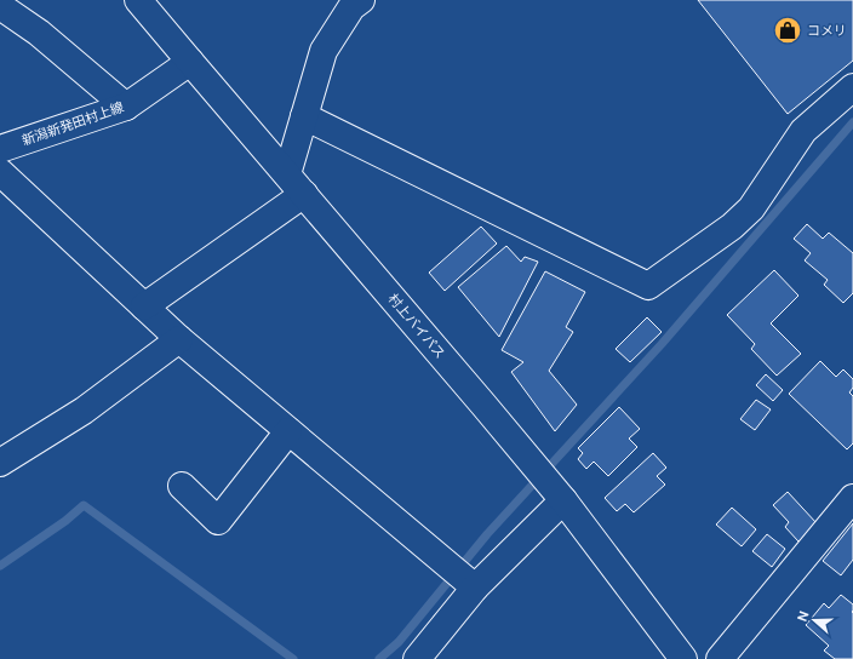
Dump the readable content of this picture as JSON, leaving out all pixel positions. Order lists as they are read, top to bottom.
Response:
{
  "streets": {
    "main road": ["新潟新発田村上線", "村上バイパス"]
  },
  "crossings": [
    ["新潟新発田村上線", "村上バイパス"]
  ],
  "places": {
    "shop": ["コメリ"]
  },
  "north": "left"
}
